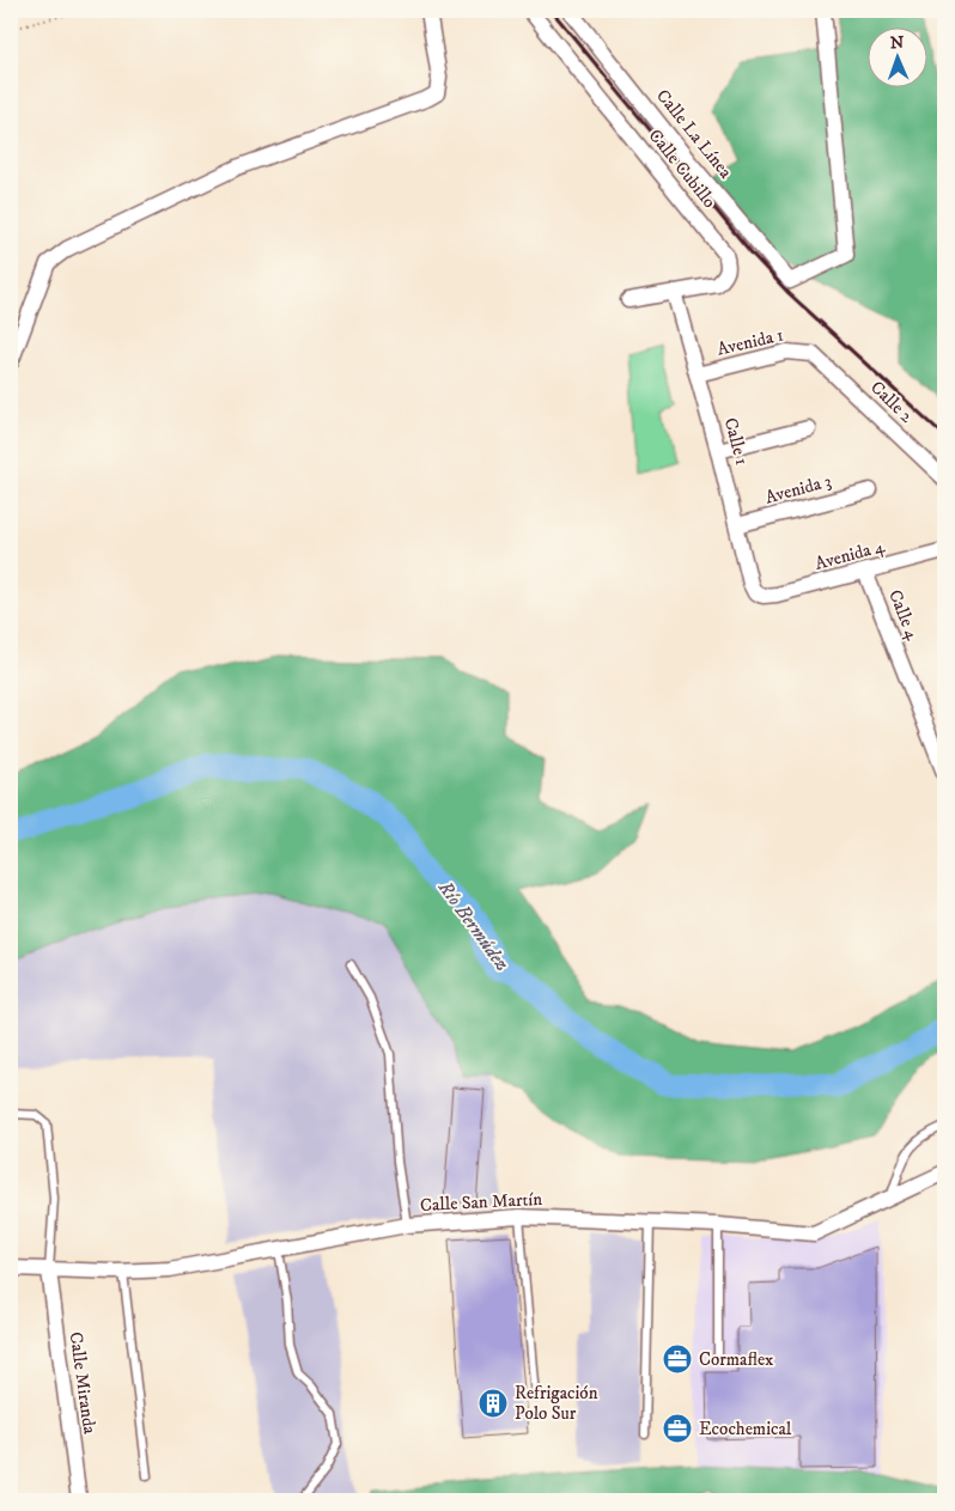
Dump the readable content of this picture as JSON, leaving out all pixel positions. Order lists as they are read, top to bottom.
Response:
{
  "streets": {
    "street": [
      "Calle La Línea",
      "Calle Cubillo",
      "Avenida 1",
      "Calle 2",
      "Calle 1",
      "Avenida 3",
      "Avenida 4",
      "Calle 4",
      "Calle San Martín",
      "Calle Miranda"
    ]
  },
  "crossings": [
    ["Calle Cubillo", "Calle 1"],
    ["Avenida 1", "Calle 2"],
    ["Avenida 1", "Calle 1"],
    ["Calle 1", "Avenida 3"],
    ["Calle 1", "Avenida 4"],
    ["Avenida 4", "Calle 4"],
    ["Calle San Martín", "Calle Miranda"]
  ],
  "water": ["Río Bermúdez"],
  "places": {
    "office": ["Cormaflex", "Ecochemical"],
    "building": ["Refrigación Polo Sur"]
  },
  "north": "top"
}
